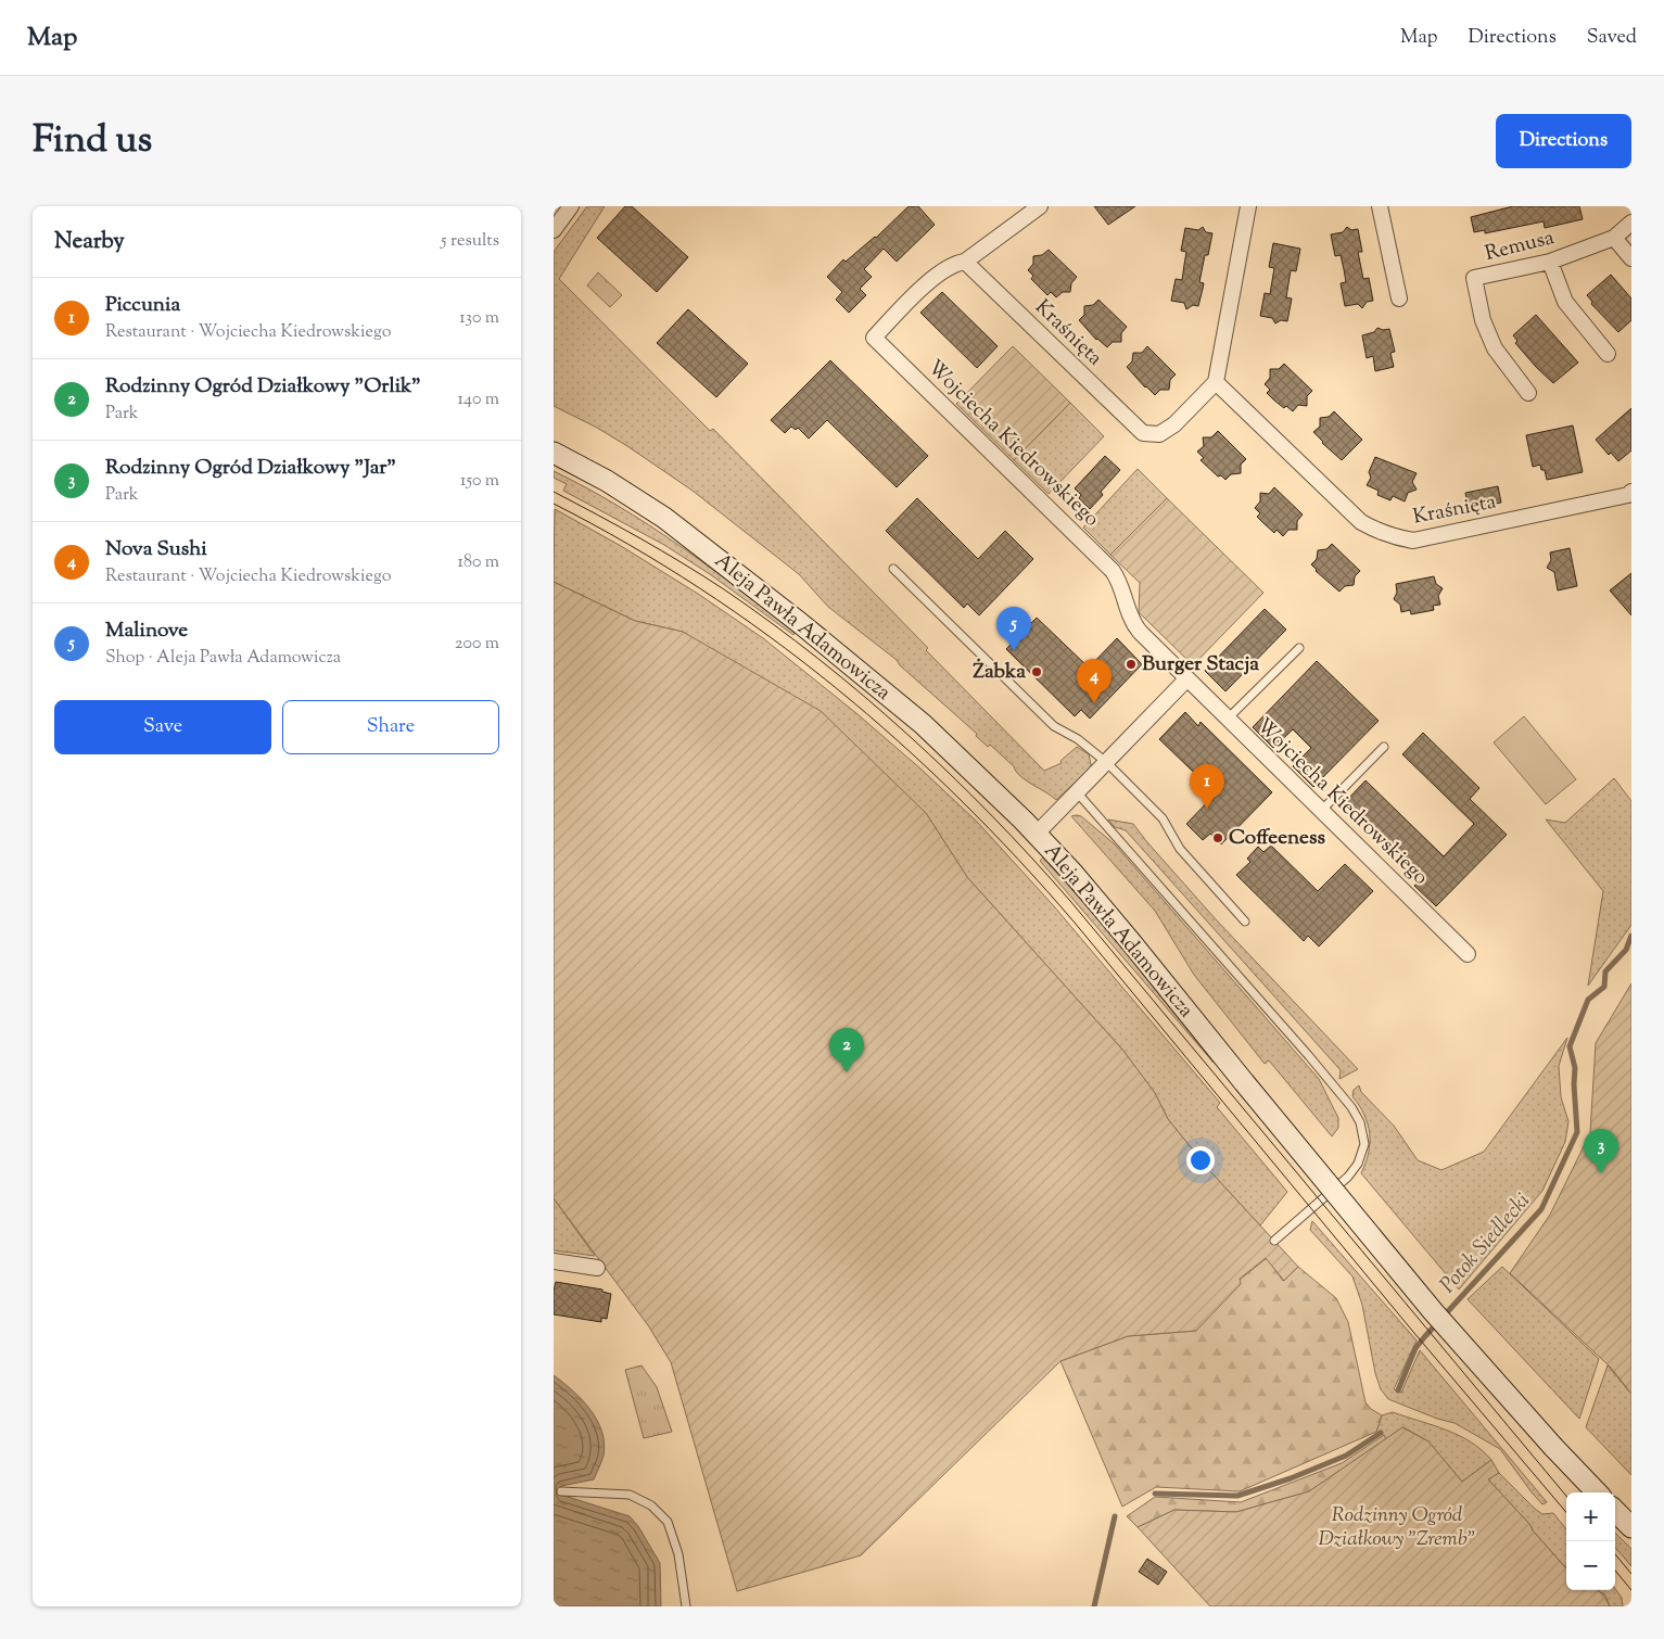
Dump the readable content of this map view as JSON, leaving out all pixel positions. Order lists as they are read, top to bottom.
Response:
{
  "streets": {
    "main road": ["Aleja Pawła Adamowicza"],
    "street": ["Remusa", "Kraśnięta", "Wojciecha Kiedrowskiego"]
  },
  "crossings": [
    ["Kraśnięta", "Wojciecha Kiedrowskiego"]
  ],
  "water": ["Potok Siedlecki"],
  "parks": ["Rodzinny Ogród Działkowy \"Zremb\""],
  "places": ["Burger Stacja", "Żabka", "Coffeeness"],
  "page": {
    "header": "Map",
    "nav": ["Map", "Directions", "Saved"],
    "title": "Find us",
    "buttons": [
      "Directions",
      ["Save", "Share"]
    ],
    "heading": ["Nearby", "5 results"],
    "list": [
      {
        "mark": "1",
        "name": "Piccunia",
        "note": "Restaurant · Wojciecha Kiedrowskiego",
        "value": "130 m"
      },
      {
        "mark": "2",
        "name": "Rodzinny Ogród Działkowy \"Orlik\"",
        "note": "Park",
        "value": "140 m"
      },
      {
        "mark": "3",
        "name": "Rodzinny Ogród Działkowy \"Jar\"",
        "note": "Park",
        "value": "150 m"
      },
      {
        "mark": "4",
        "name": "Nova Sushi",
        "note": "Restaurant · Wojciecha Kiedrowskiego",
        "value": "180 m"
      },
      {
        "mark": "5",
        "name": "Malinove",
        "note": "Shop · Aleja Pawła Adamowicza",
        "value": "200 m"
      }
    ],
    "pins": [
      "5",
      "4",
      "1",
      "2",
      "3"
    ],
    "map_buttons": ["+", "−"]
  }
}
